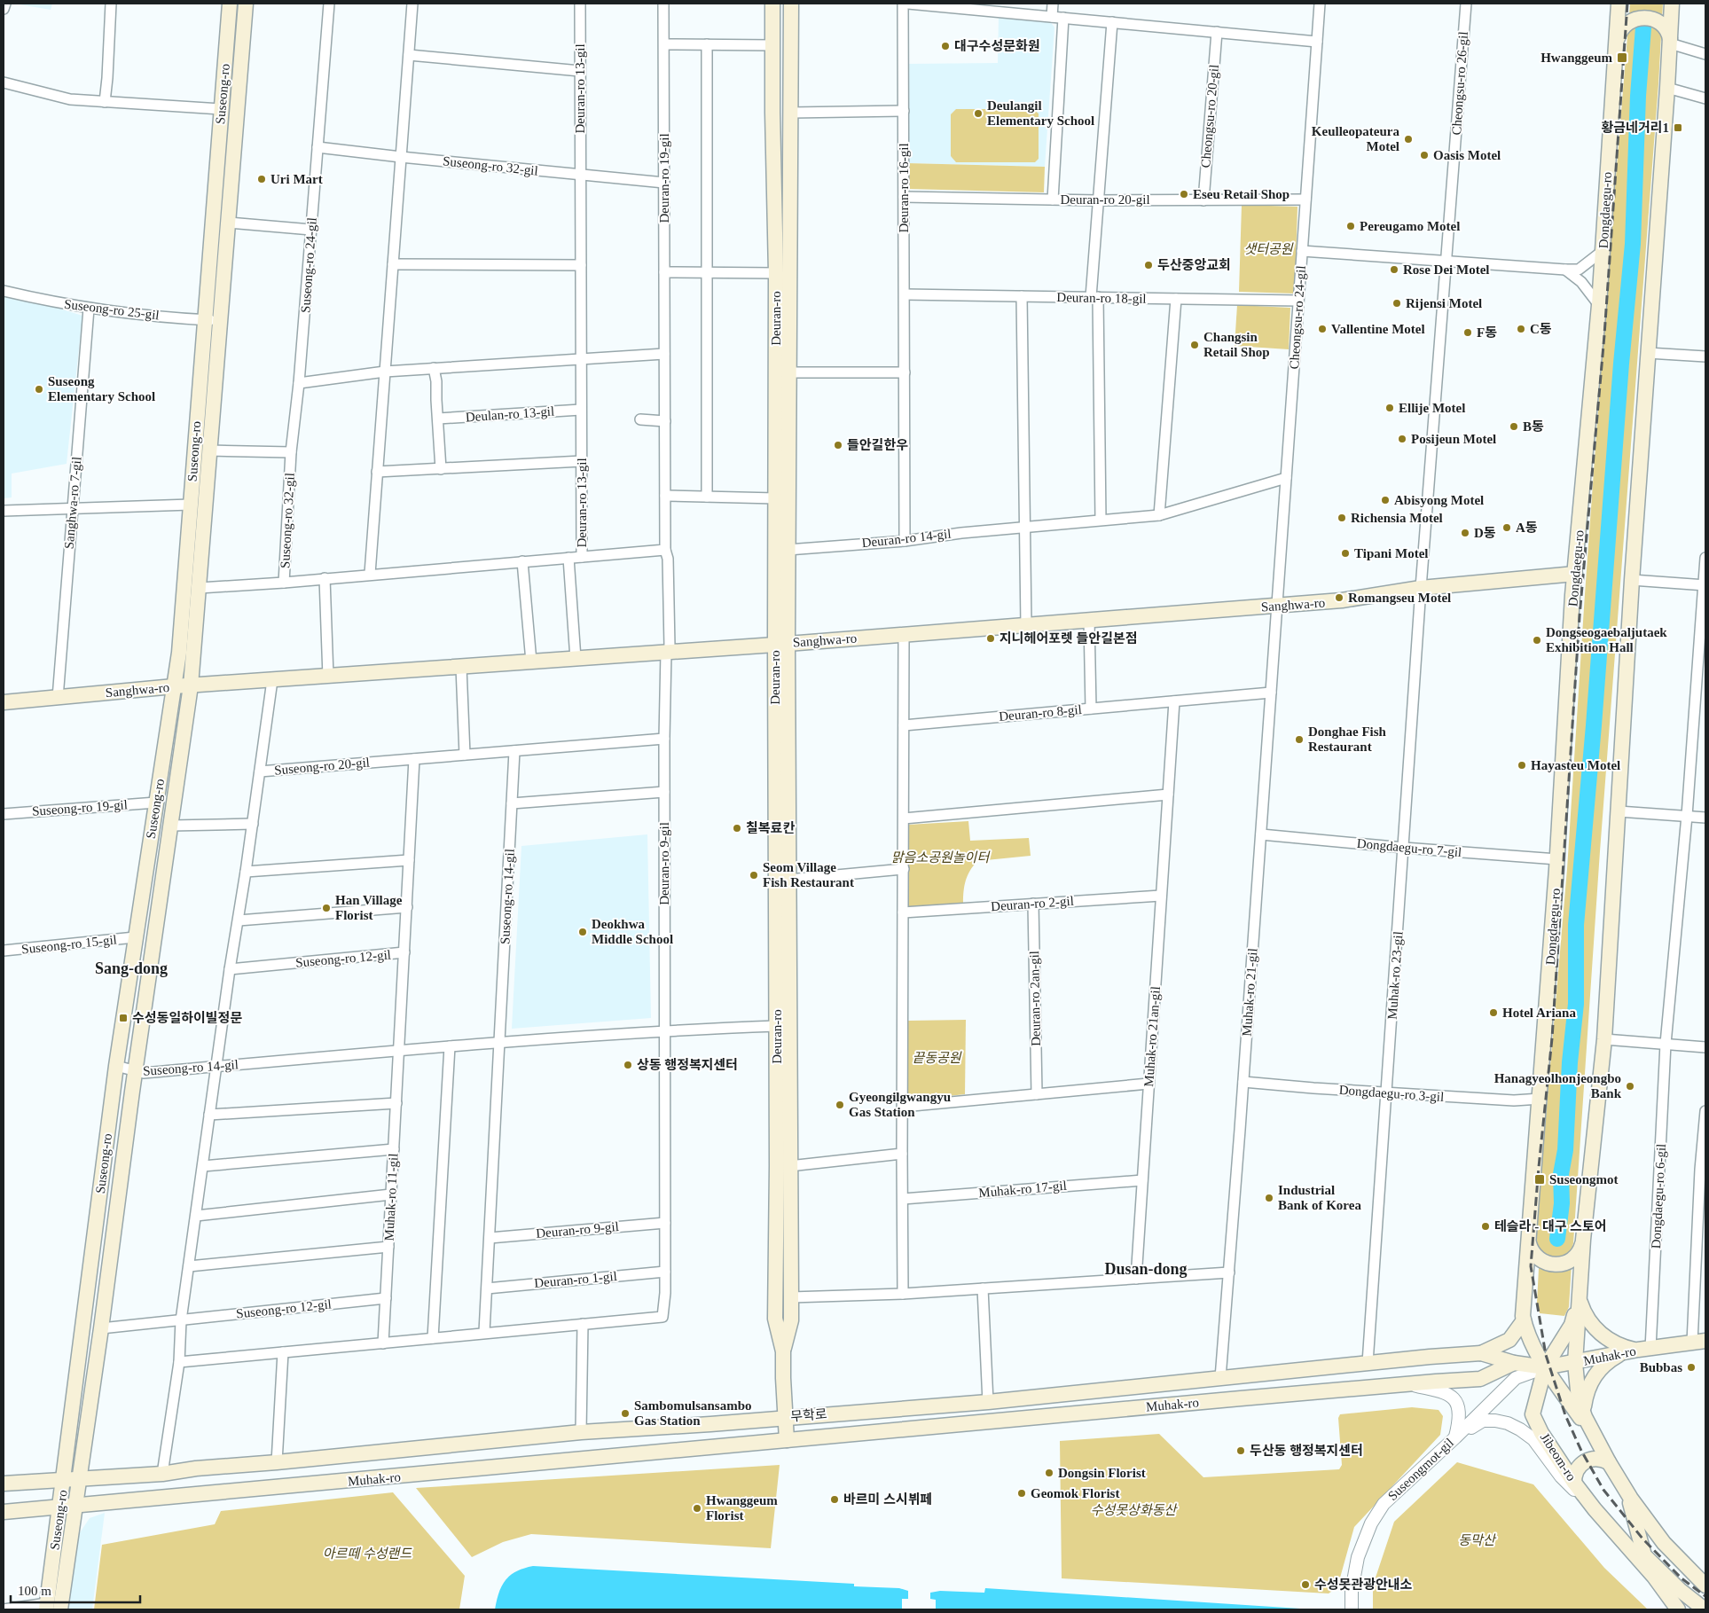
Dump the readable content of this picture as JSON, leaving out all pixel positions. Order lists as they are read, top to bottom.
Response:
{
  "streets": {
    "main road": [
      "Suseong-ro",
      "Dongdaegu-ro",
      "Deuran-ro",
      "Sanghwa-ro",
      "Muhak-ro",
      "Jibeom-ro"
    ],
    "street": [
      "Cheongsu-ro 26-gil",
      "Deuran-ro 13-gil",
      "Cheongsu-ro 20-gil",
      "Suseong-ro 32-gil",
      "Deuran-ro 19-gil",
      "Deuran-ro 16-gil",
      "Deuran-ro 20-gil",
      "Suseong-ro 24-gil",
      "Deuran-ro 18-gil",
      "Suseong-ro 25-gil",
      "Cheongsu-ro 24-gil",
      "Deulan-ro 13-gil",
      "Sanghwa-ro 7-gil",
      "Deuran-ro 14-gil",
      "Deuran-ro 8-gil",
      "Suseong-ro 20-gil",
      "Suseong-ro 19-gil",
      "Dongdaegu-ro 7-gil",
      "Deuran-ro 9-gil",
      "Suseong-ro 14-gil",
      "Deuran-ro 2-gil",
      "Suseong-ro 15-gil",
      "Suseong-ro 12-gil",
      "Muhak-ro 23-gil",
      "Muhak-ro 21-gil",
      "Deuran-ro 2an-gil",
      "Muhak-ro 21an-gil",
      "Dongdaegu-ro 3-gil",
      "Muhak-ro 17-gil",
      "Dongdaegu-ro 6-gil",
      "Muhak-ro 11-gil",
      "Deuran-ro 1-gil",
      "Suseongmot-gil"
    ]
  },
  "crossings": [
    ["Cheongsu-ro 26-gil", "Sanghwa-ro"],
    ["Cheongsu-ro 26-gil", "Muhak-ro 23-gil"],
    ["Deuran-ro 13-gil", "Suseong-ro 32-gil"],
    ["Deuran-ro 13-gil", "Deulan-ro 13-gil"],
    ["Suseong-ro", "Suseong-ro 25-gil"],
    ["Suseong-ro", "Sanghwa-ro"],
    ["Suseong-ro", "Suseong-ro 19-gil"],
    ["Suseong-ro", "Suseong-ro 14-gil"],
    ["Suseong-ro", "Suseong-ro 15-gil"],
    ["Suseong-ro", "Suseong-ro 12-gil"],
    ["Suseong-ro", "Muhak-ro"],
    ["Cheongsu-ro 20-gil", "Deuran-ro 20-gil"],
    ["Suseong-ro 32-gil", "Suseong-ro 24-gil"],
    ["Deuran-ro 16-gil", "Deuran-ro 20-gil"],
    ["Deuran-ro 16-gil", "Deuran-ro 18-gil"],
    ["Deuran-ro 16-gil", "Deuran-ro 14-gil"],
    ["Deuran-ro 20-gil", "Cheongsu-ro 24-gil"],
    ["Dongdaegu-ro", "Sanghwa-ro"],
    ["Dongdaegu-ro", "Dongdaegu-ro 7-gil"],
    ["Dongdaegu-ro", "Dongdaegu-ro 3-gil"],
    ["Dongdaegu-ro", "Muhak-ro"],
    ["Dongdaegu-ro", "Jibeom-ro"],
    ["Dongdaegu-ro", "Suseongmot-gil"],
    ["Deuran-ro 18-gil", "Cheongsu-ro 24-gil"],
    ["Suseong-ro 25-gil", "Sanghwa-ro 7-gil"],
    ["Cheongsu-ro 24-gil", "Deuran-ro 14-gil"],
    ["Cheongsu-ro 24-gil", "Sanghwa-ro"],
    ["Cheongsu-ro 24-gil", "Muhak-ro 21-gil"],
    ["Deuran-ro", "Deuran-ro 14-gil"],
    ["Deuran-ro", "Sanghwa-ro"],
    ["Deuran-ro", "Suseong-ro 14-gil"],
    ["Deuran-ro", "Muhak-ro"],
    ["Sanghwa-ro 7-gil", "Sanghwa-ro"],
    ["Sanghwa-ro", "Muhak-ro 23-gil"],
    ["Sanghwa-ro", "Muhak-ro 21-gil"],
    ["Deuran-ro 8-gil", "Muhak-ro 21-gil"],
    ["Deuran-ro 8-gil", "Muhak-ro 21an-gil"],
    ["Suseong-ro 20-gil", "Suseong-ro 14-gil"],
    ["Dongdaegu-ro 7-gil", "Muhak-ro 23-gil"],
    ["Dongdaegu-ro 7-gil", "Muhak-ro 21-gil"],
    ["Deuran-ro 9-gil", "Suseong-ro 14-gil"],
    ["Deuran-ro 9-gil", "Deuran-ro 1-gil"],
    ["Suseong-ro 14-gil", "Muhak-ro 11-gil"],
    ["Deuran-ro 2-gil", "Deuran-ro 2an-gil"],
    ["Deuran-ro 2-gil", "Muhak-ro 21an-gil"],
    ["Suseong-ro 12-gil", "Muhak-ro 11-gil"],
    ["Muhak-ro 23-gil", "Dongdaegu-ro 3-gil"],
    ["Muhak-ro 23-gil", "Muhak-ro"],
    ["Muhak-ro 21-gil", "Dongdaegu-ro 3-gil"],
    ["Muhak-ro 21-gil", "Muhak-ro"],
    ["Muhak-ro 21an-gil", "Muhak-ro 17-gil"],
    ["Dongdaegu-ro 6-gil", "Muhak-ro"],
    ["Muhak-ro", "Jibeom-ro"],
    ["Muhak-ro", "Suseongmot-gil"],
    ["Jibeom-ro", "Suseongmot-gil"]
  ],
  "districts": ["Sang-dong", "Dusan-dong"],
  "parks": [
    "샛터공원",
    "맑음소공원놀이터",
    "끝동공원",
    "수성못상화동산",
    "동막산",
    "아르떼 수성랜드"
  ],
  "places": {
    "other": [
      "대구수성문화원",
      "Deulangil Elementary School",
      "Keulleopateura Motel",
      "Oasis Motel",
      "Uri Mart",
      "Eseu Retail Shop",
      "Pereugamo Motel",
      "두산중앙교회",
      "Rose Dei Motel",
      "Rijensi Motel",
      "Vallentine Motel",
      "C동",
      "F동",
      "Changsin Retail Shop",
      "Suseong Elementary School",
      "Ellije Motel",
      "B동",
      "Posijeun Motel",
      "들안길한우",
      "Abisyong Motel",
      "Richensia Motel",
      "A동",
      "D동",
      "Tipani Motel",
      "Romangseu Motel",
      "지니헤어포렛 들안길본점",
      "Dongseogaebaljutaek Exhibition Hall",
      "Donghae Fish Restaurant",
      "Hayasteu Motel",
      "칠복료칸",
      "Seom Village Fish Restaurant",
      "Han Village Florist",
      "Deokhwa Middle School",
      "Hotel Ariana",
      "상동 행정복지센터",
      "Hanagyeolhonjeongbo Bank",
      "Gyeongilgwangyu Gas Station",
      "Industrial Bank of Korea",
      "테슬라 - 대구 스토어",
      "Bubbas",
      "Sambomulsansambo Gas Station",
      "두산동 행정복지센터",
      "Dongsin Florist",
      "Geomok Florist",
      "바르미 스시뷔페",
      "Hwanggeum Florist",
      "수성못관광안내소"
    ],
    "transit": [
      "Hwanggeum",
      "황금네거리1",
      "수성동일하이빌정문",
      "Suseongmot"
    ]
  },
  "scale_bar": "100 m"
}
